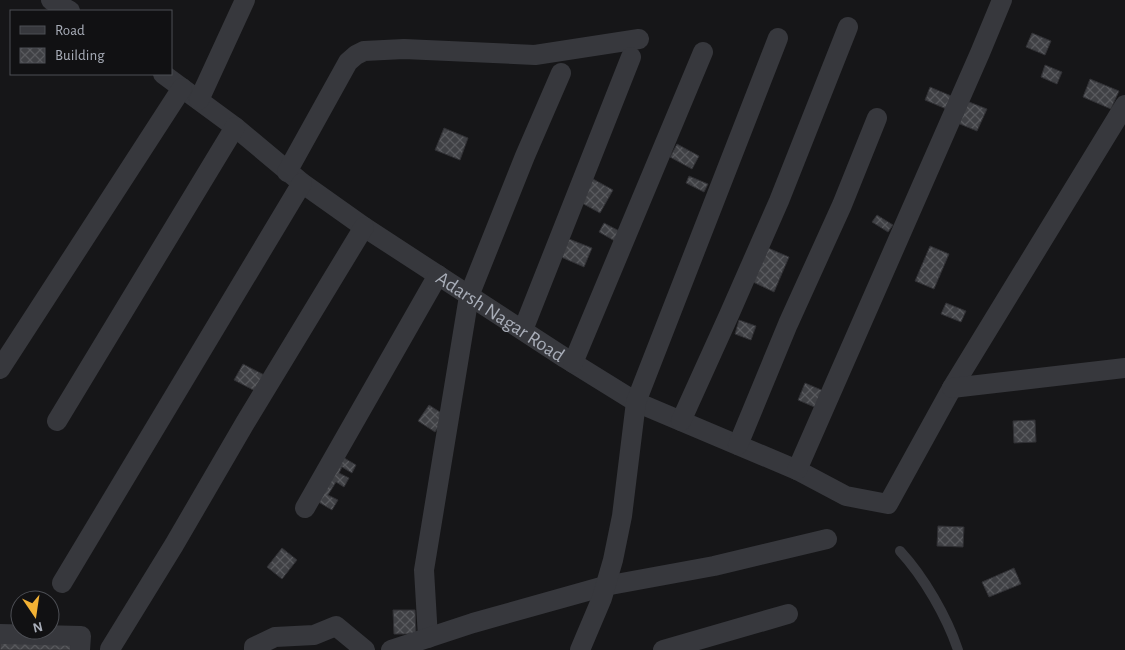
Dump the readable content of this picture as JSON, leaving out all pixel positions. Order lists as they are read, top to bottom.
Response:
{
  "streets": {
    "street": ["Adarsh Nagar Road"]
  },
  "legend": ["Road", "Building"],
  "north": "bottom"
}
